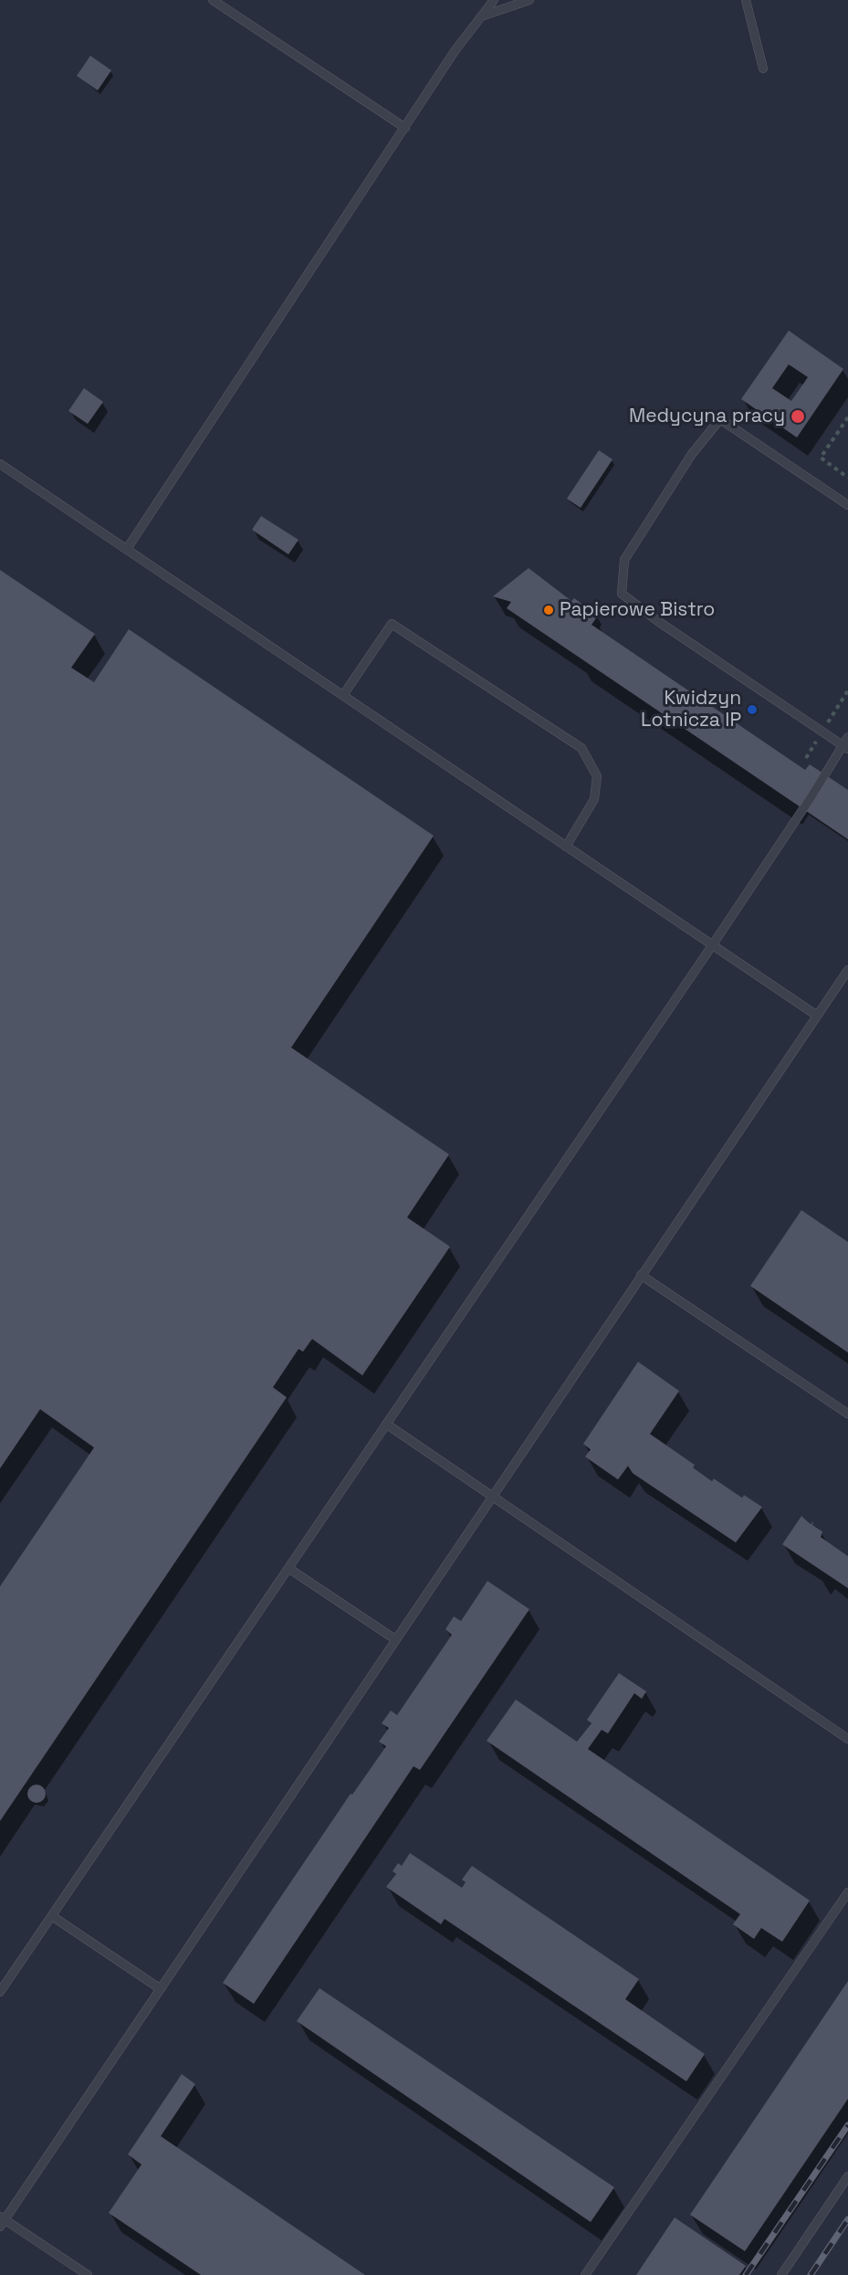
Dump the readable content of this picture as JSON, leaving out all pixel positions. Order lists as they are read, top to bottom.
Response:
{
  "places": ["Medycyna pracy", "Papierowe Bistro", "Kwidzyn Lotnicza IP"]
}
